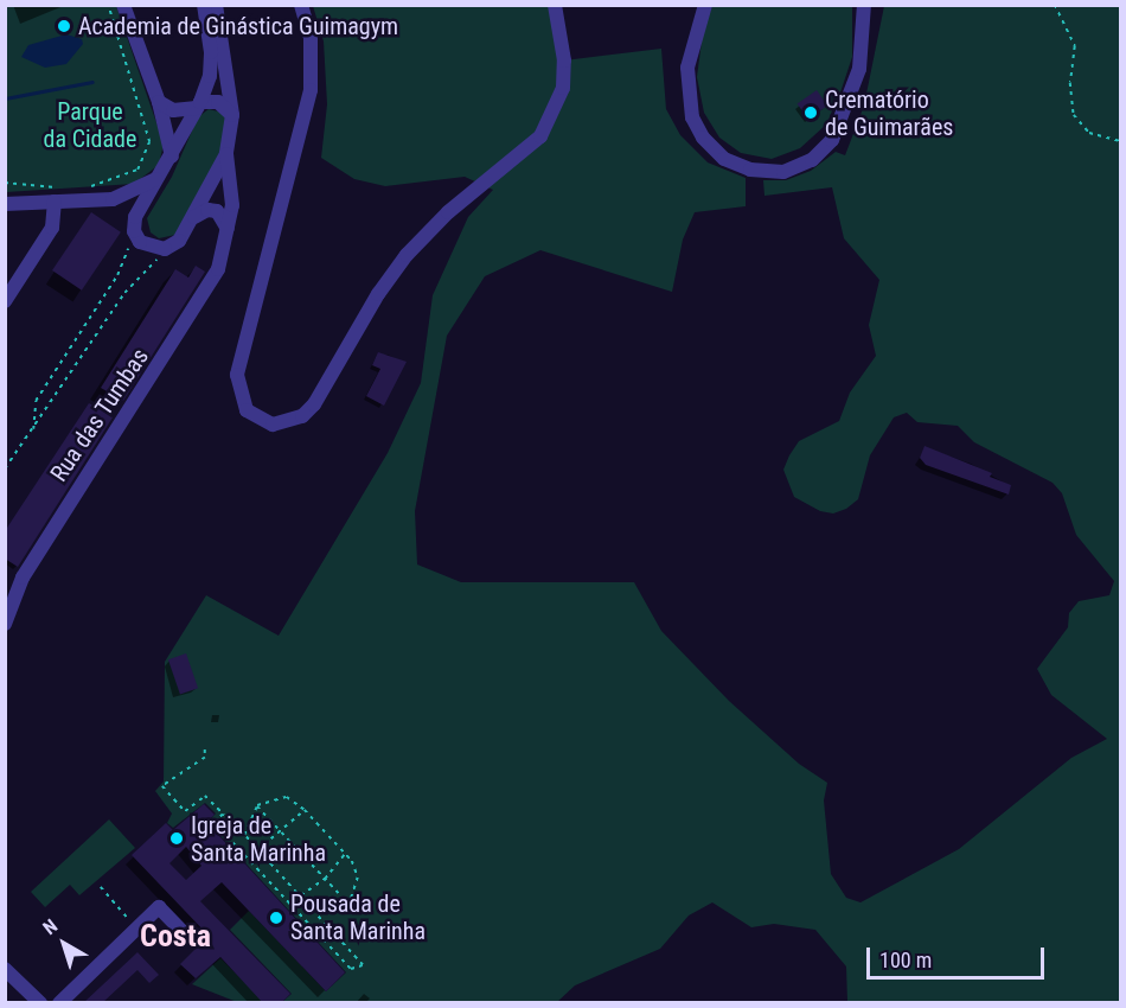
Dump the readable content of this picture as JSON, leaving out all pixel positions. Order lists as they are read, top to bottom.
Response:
{
  "streets": {
    "street": ["Rua das Tumbas"]
  },
  "districts": ["Costa"],
  "parks": ["Parque da Cidade"],
  "places": [
    "Academia de Ginástica Guimagym",
    "Crematório de Guimarães",
    "Igreja de Santa Marinha",
    "Pousada de Santa Marinha"
  ],
  "scale_bar": "100 m",
  "north": "top left"
}
